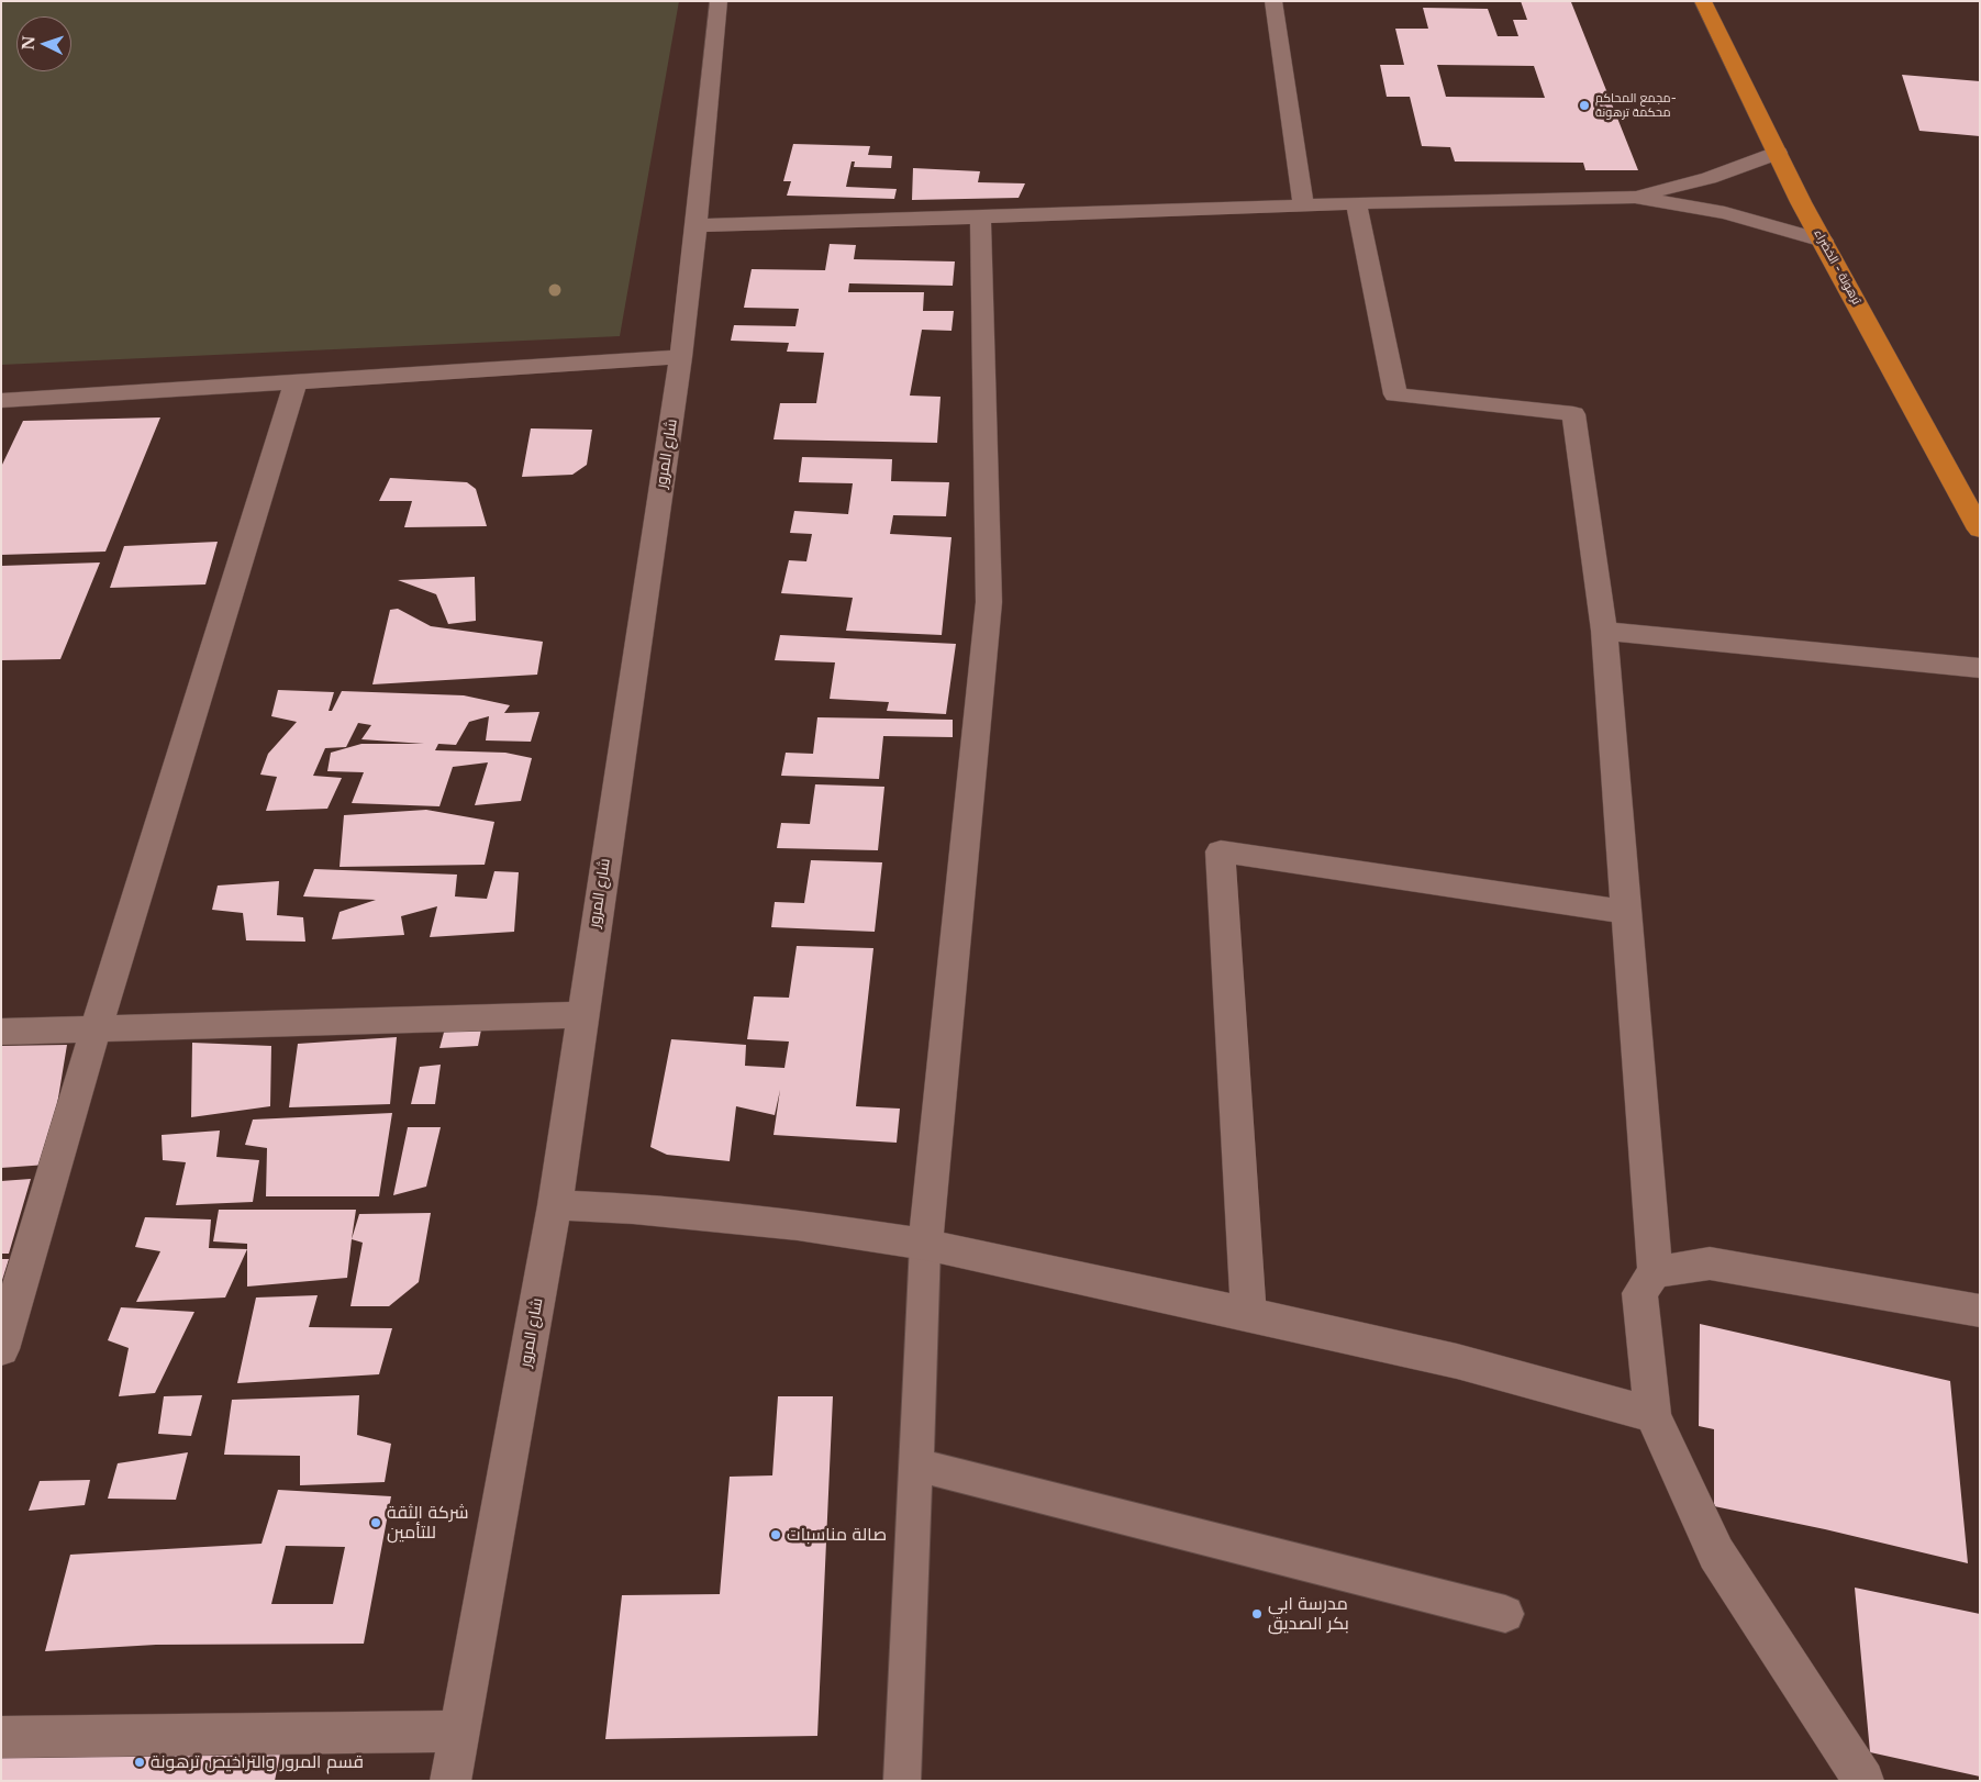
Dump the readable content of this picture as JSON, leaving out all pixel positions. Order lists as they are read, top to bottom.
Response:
{
  "streets": {
    "highway": ["ترهونة - الخضراء"],
    "street": ["شارع المرور"]
  },
  "places": [
    "مجمع المحاكم- محكمة ترهونة",
    "شركة الثقة للتأمين",
    "صالة مناسبات",
    "مدرسة ابي بكر الصديق",
    "قسم المرور والتراخيص ترهونة"
  ],
  "north": "left"
}
